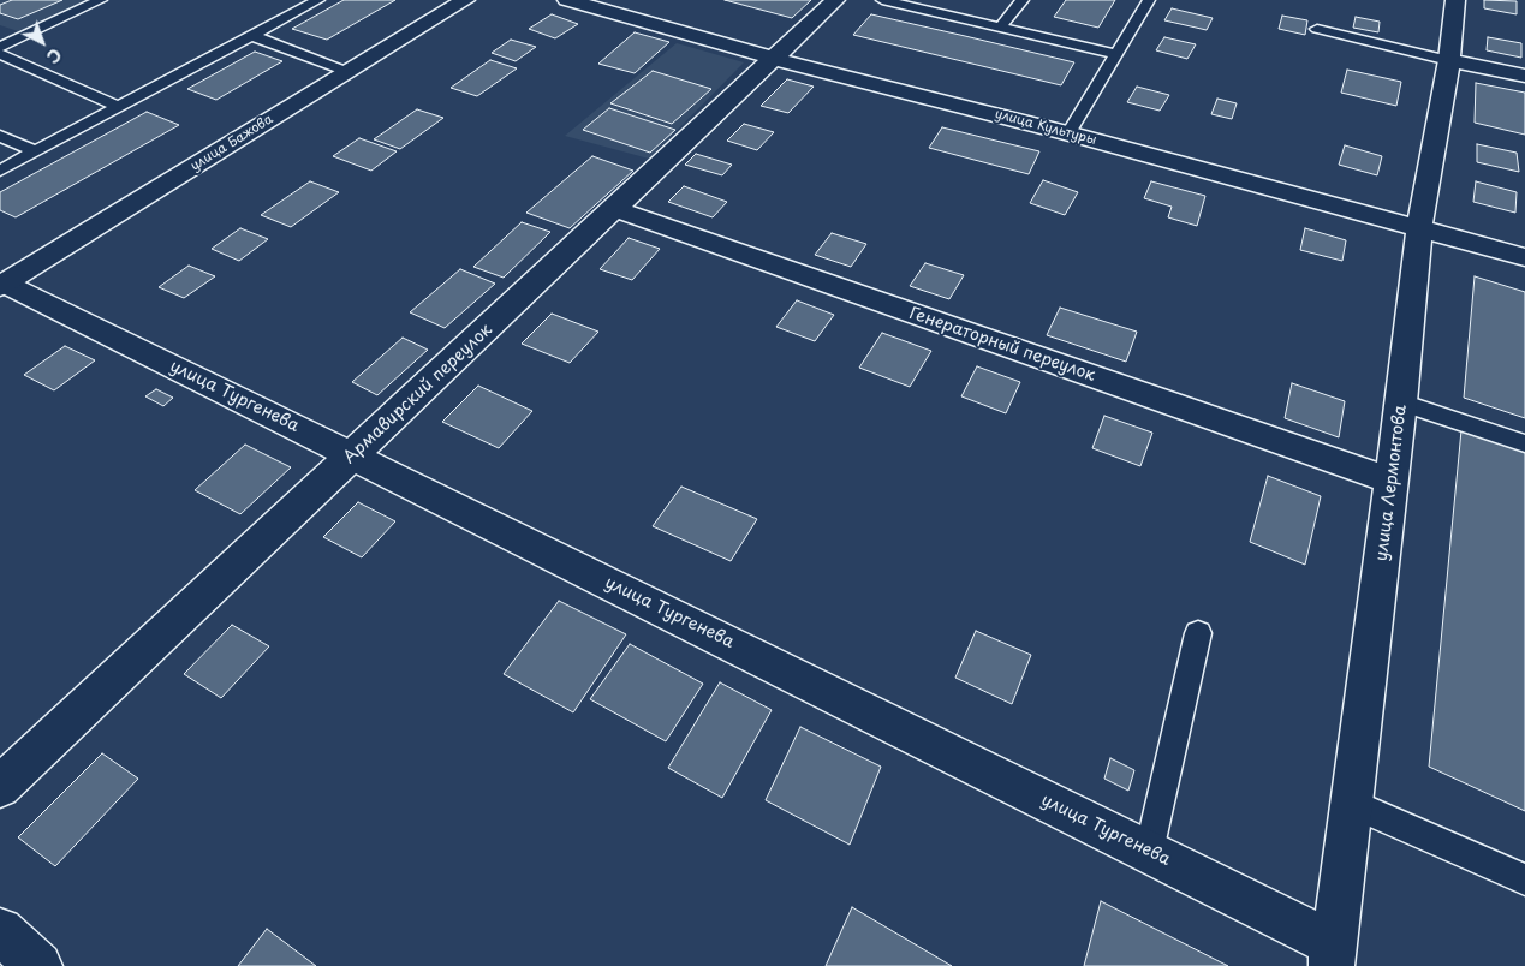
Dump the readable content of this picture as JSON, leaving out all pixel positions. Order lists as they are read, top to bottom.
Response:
{
  "streets": {
    "street": [
      "улица Культуры",
      "улица Бажова",
      "Генераторный переулок",
      "Армавирский переулок",
      "улица Тургенева",
      "улица Лермонтова"
    ]
  },
  "crossings": [
    ["улица Культуры", "Армавирский переулок"],
    ["улица Культуры", "улица Лермонтова"],
    ["улица Бажова", "улица Тургенева"],
    ["Генераторный переулок", "Армавирский переулок"],
    ["Генераторный переулок", "улица Лермонтова"],
    ["Армавирский переулок", "улица Тургенева"],
    ["улица Тургенева", "улица Лермонтова"]
  ],
  "north": "bottom right"
}
